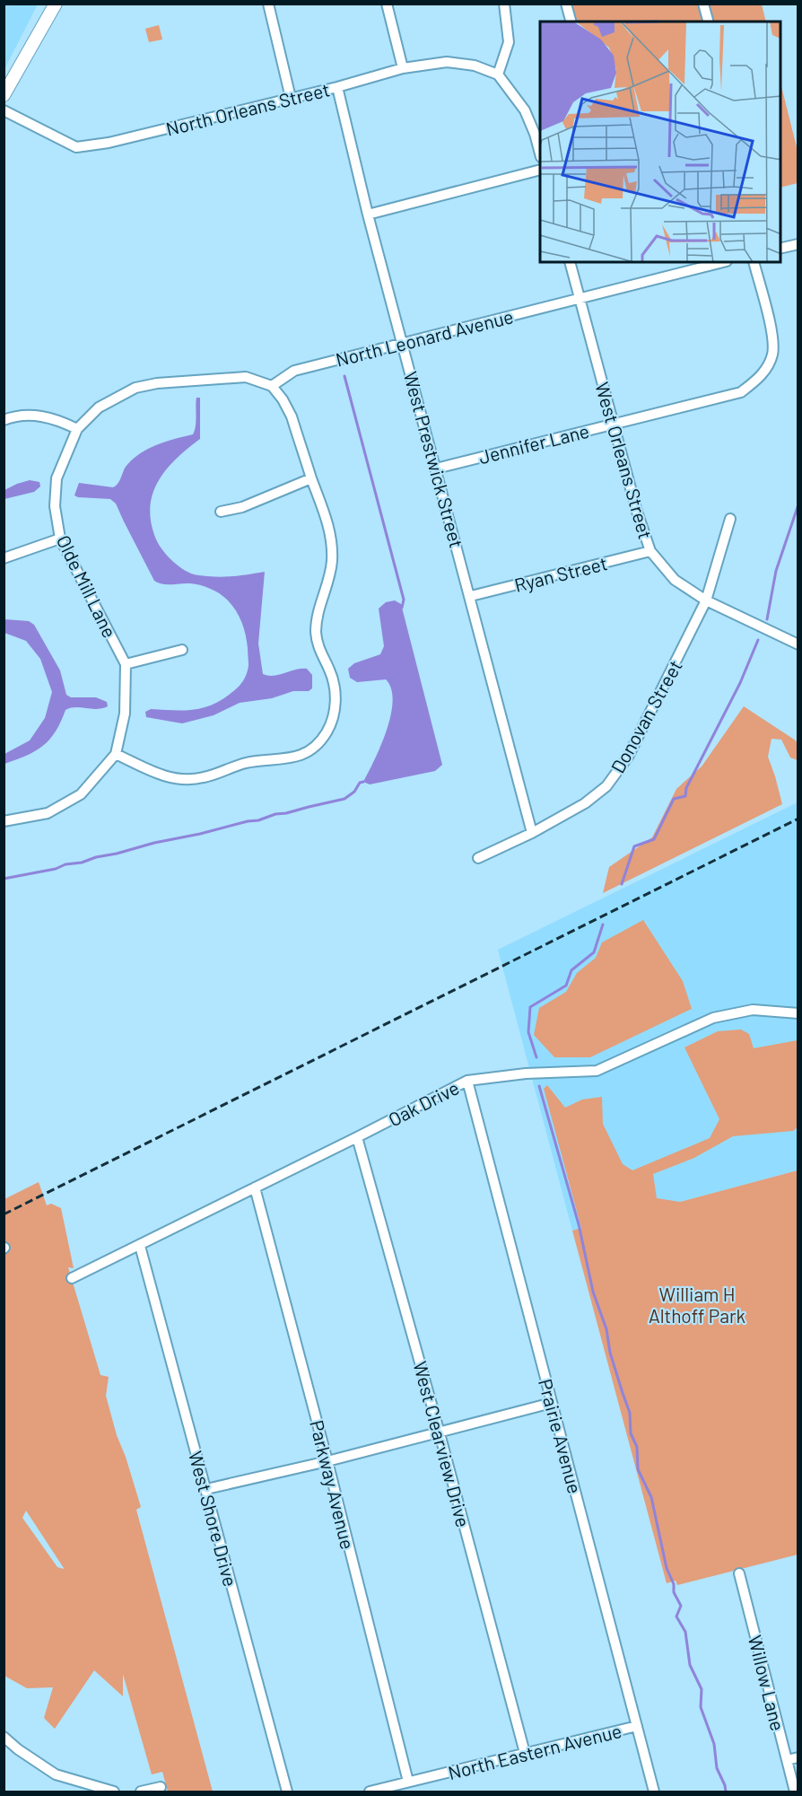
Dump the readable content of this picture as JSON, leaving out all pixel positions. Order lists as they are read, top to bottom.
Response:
{
  "streets": {
    "street": [
      "North Orleans Street",
      "North Leonard Avenue",
      "Jennifer Lane",
      "West Prestwick Street",
      "West Orleans Street",
      "Ryan Street",
      "Olde Mill Lane",
      "Donovan Street",
      "Oak Drive",
      "Prairie Avenue",
      "West Clearview Drive",
      "Parkway Avenue",
      "West Shore Drive",
      "Willow Lane",
      "North Eastern Avenue"
    ]
  },
  "crossings": [
    ["North Orleans Street", "West Prestwick Street"],
    ["North Leonard Avenue", "West Prestwick Street"],
    ["North Leonard Avenue", "West Orleans Street"],
    ["North Leonard Avenue", "Olde Mill Lane"],
    ["Jennifer Lane", "West Prestwick Street"],
    ["Jennifer Lane", "West Orleans Street"],
    ["West Prestwick Street", "Ryan Street"],
    ["West Prestwick Street", "Donovan Street"],
    ["West Orleans Street", "Ryan Street"],
    ["West Orleans Street", "Donovan Street"],
    ["Oak Drive", "Prairie Avenue"],
    ["Oak Drive", "West Clearview Drive"],
    ["Oak Drive", "Parkway Avenue"],
    ["Oak Drive", "West Shore Drive"],
    ["Prairie Avenue", "North Eastern Avenue"],
    ["West Clearview Drive", "North Eastern Avenue"],
    ["Parkway Avenue", "North Eastern Avenue"]
  ],
  "parks": ["William H Althoff Park"]
}
